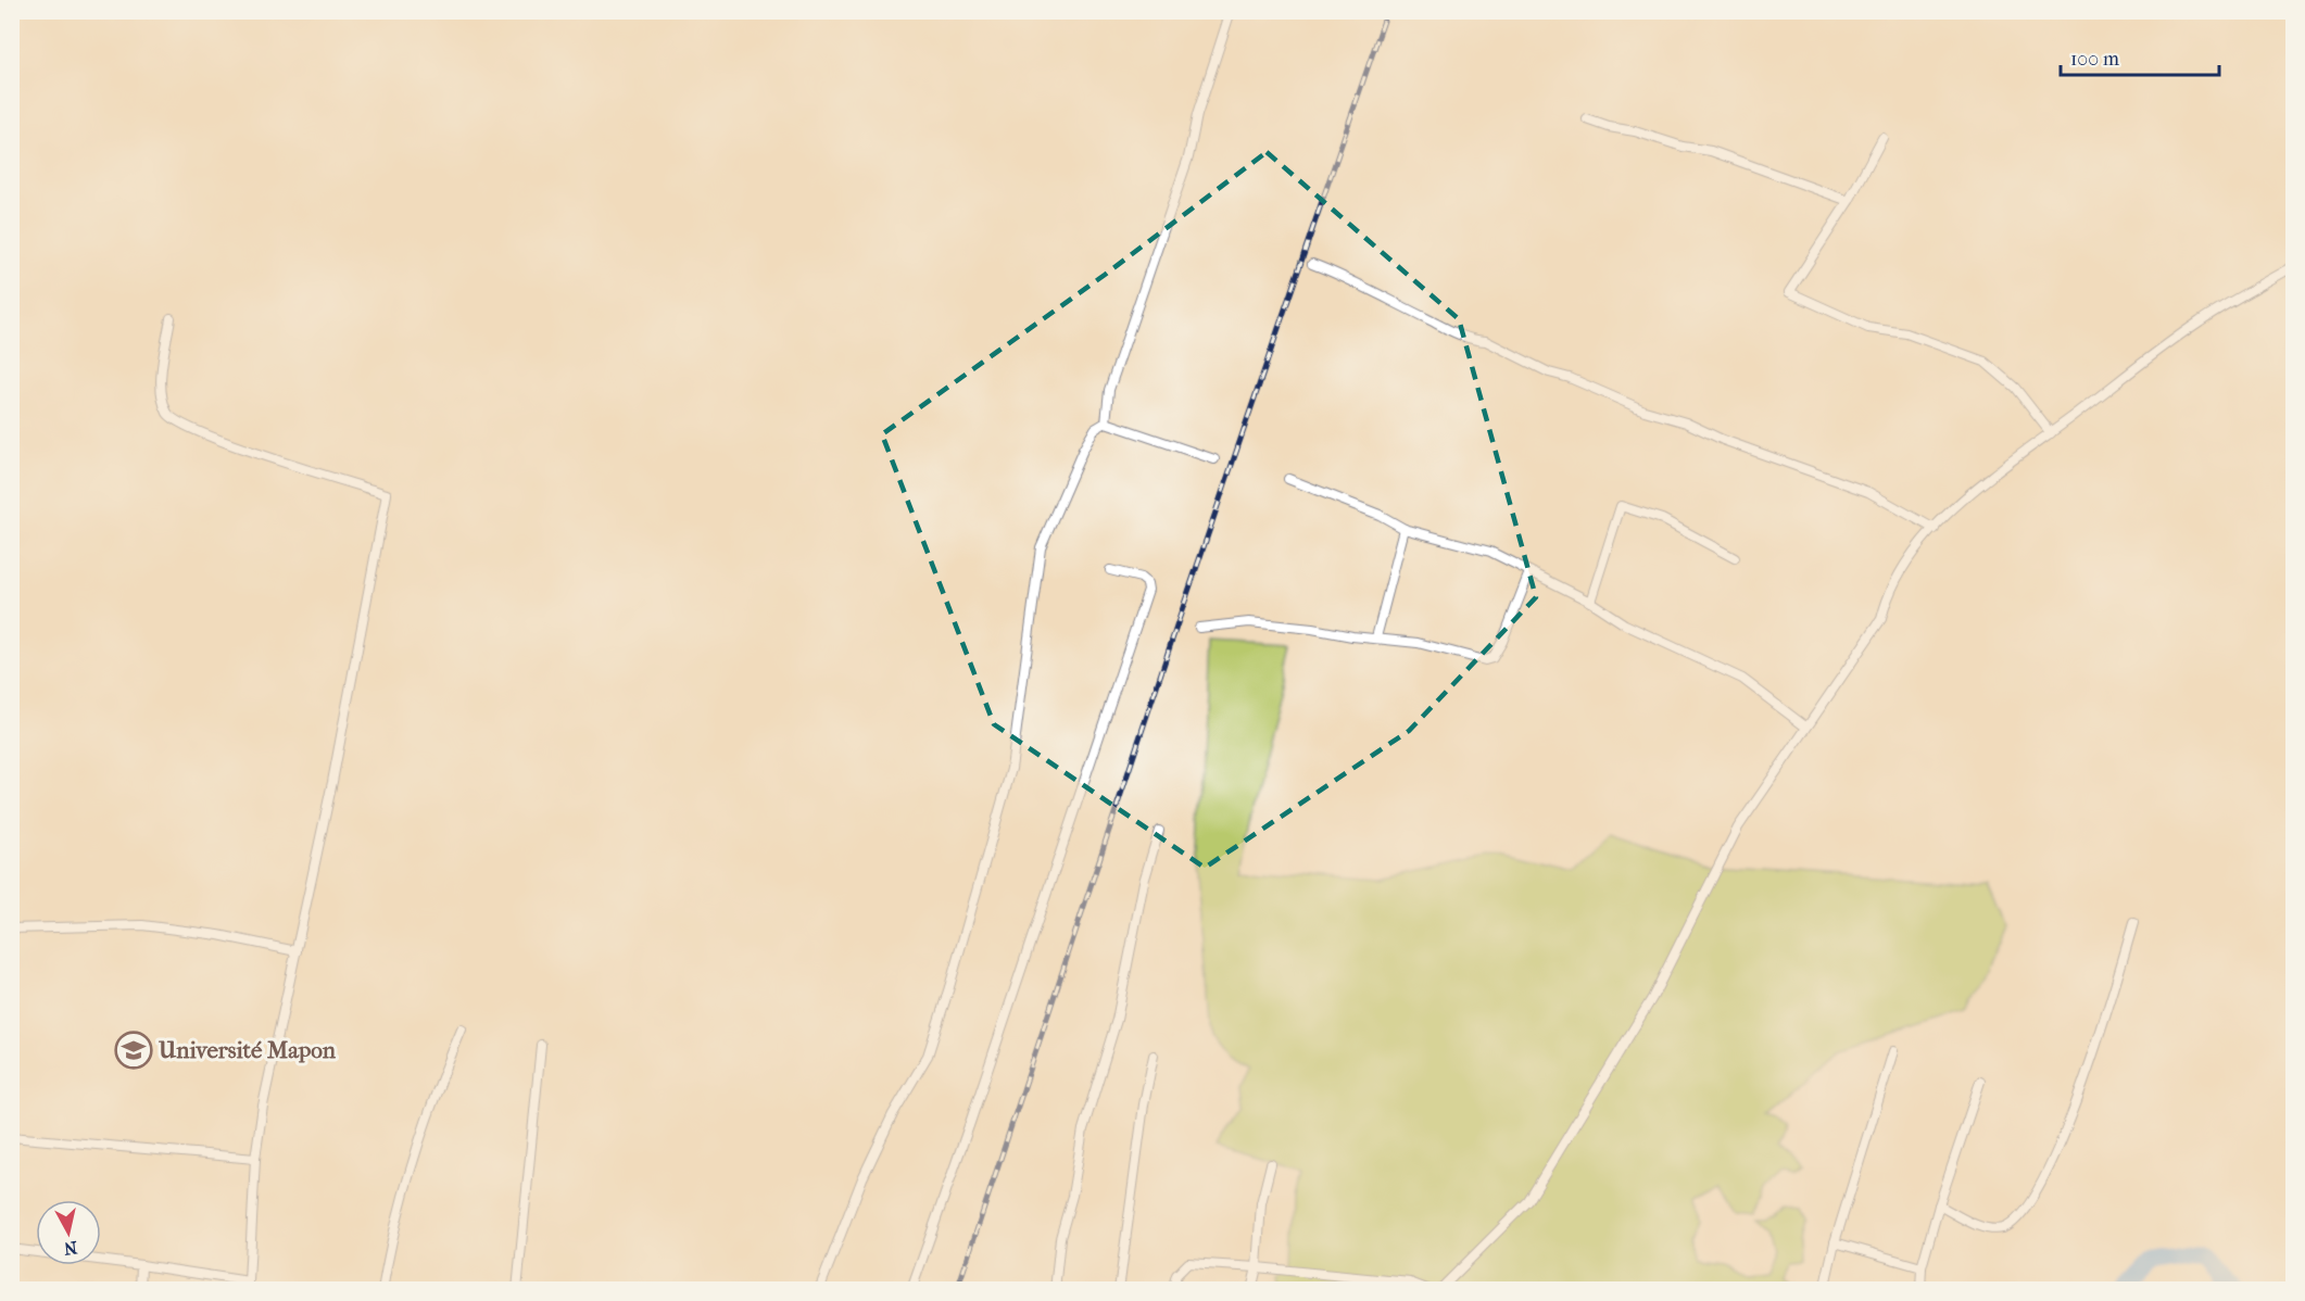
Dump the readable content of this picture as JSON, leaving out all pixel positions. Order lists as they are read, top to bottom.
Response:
{
  "places": {
    "school or university": ["Université Mapon"]
  },
  "scale_bar": "100 m",
  "north": "bottom"
}
